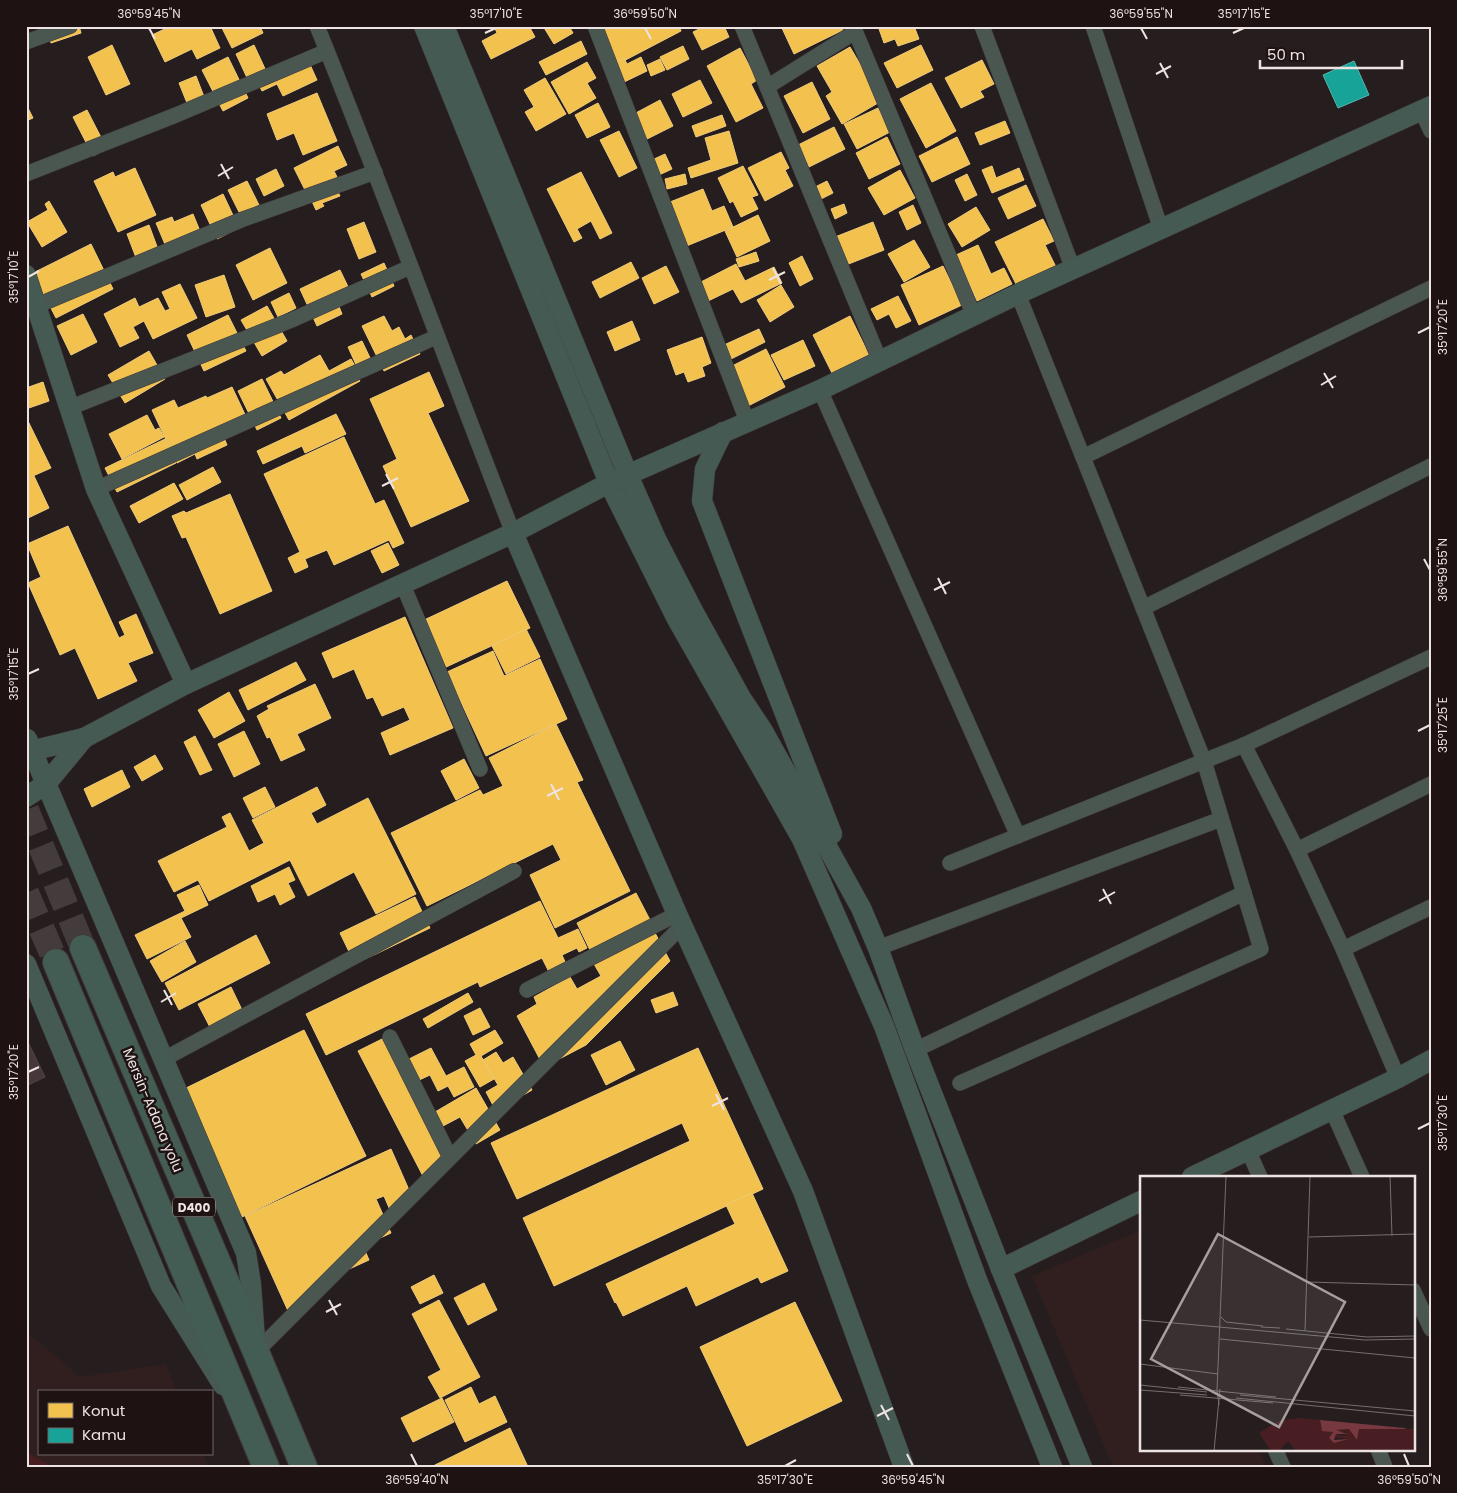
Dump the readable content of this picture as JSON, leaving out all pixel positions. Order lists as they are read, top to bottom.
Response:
{
  "streets": {
    "highway": ["Mersin-Adana yolu", "D400"]
  },
  "legend": ["Konut", "Kamu"],
  "scale_bar": "50 m",
  "coordinates": [
    "36°59'45\"N",
    "35°17'10\"E",
    "36°59'50\"N",
    "36°59'55\"N",
    "35°17'15\"E",
    "35°17'20\"E",
    "35°17'25\"E",
    "35°17'30\"E",
    "36°59'40\"N"
  ]
}
